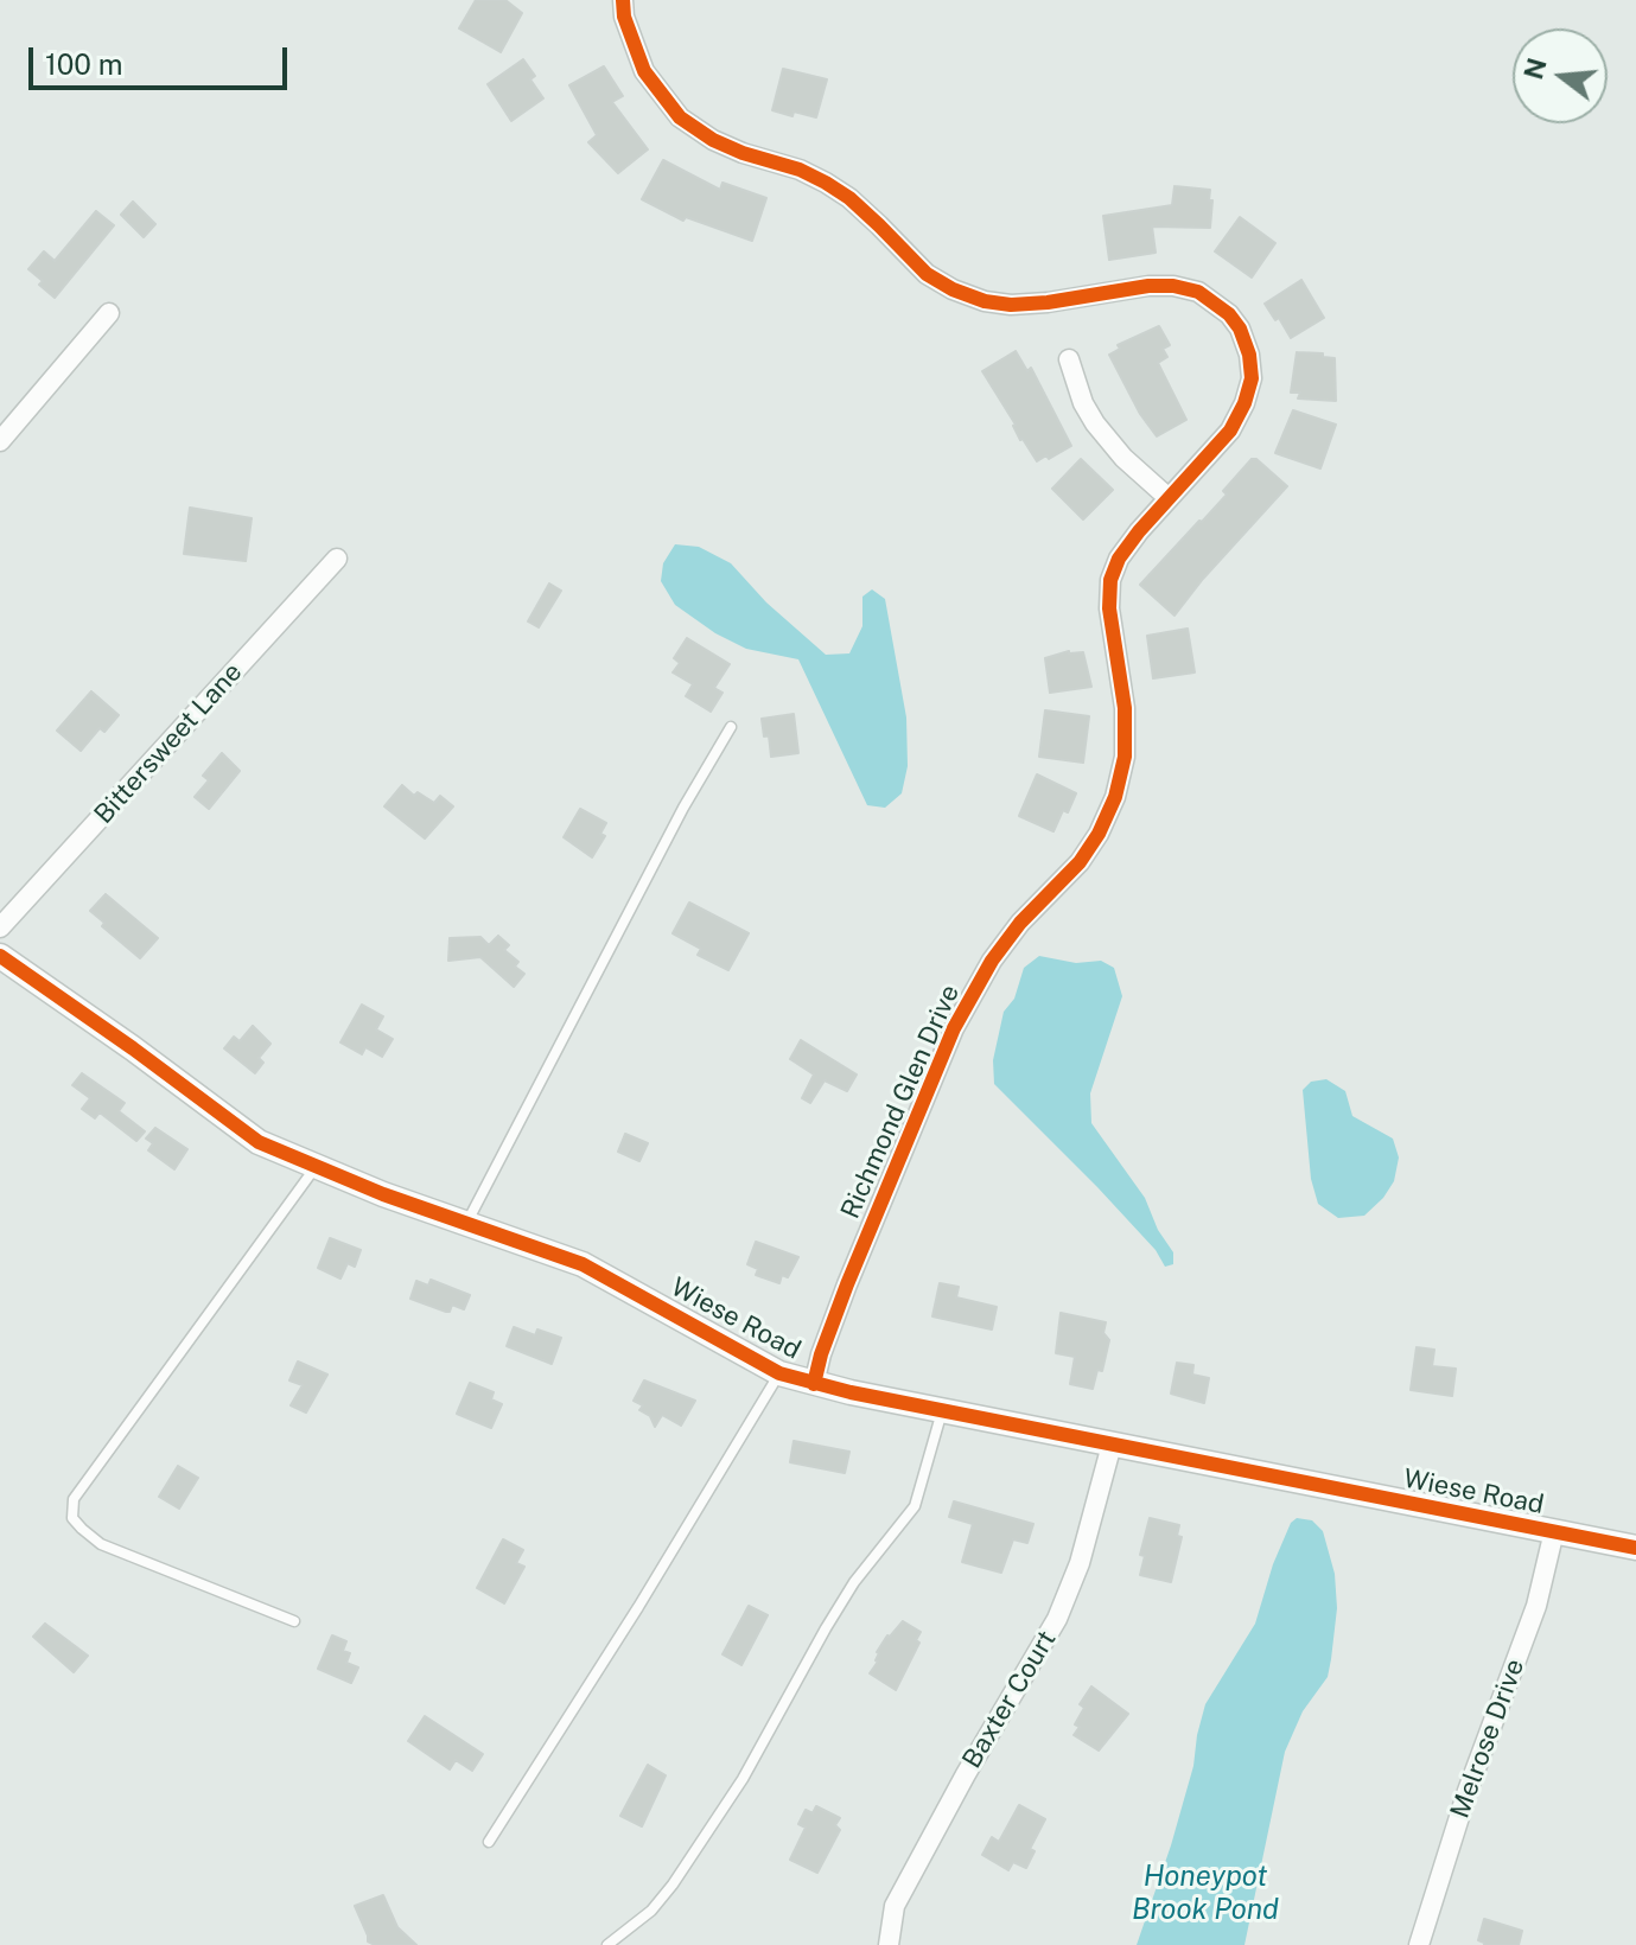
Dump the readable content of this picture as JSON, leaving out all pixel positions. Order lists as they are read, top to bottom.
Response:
{
  "streets": {
    "street": [
      "Bittersweet Lane",
      "Richmond Glen Drive",
      "Wiese Road",
      "Baxter Court",
      "Melrose Drive"
    ]
  },
  "crossings": [
    ["Richmond Glen Drive", "Wiese Road"],
    ["Wiese Road", "Baxter Court"],
    ["Wiese Road", "Melrose Drive"]
  ],
  "water": ["Honeypot Brook Pond"],
  "scale_bar": "100 m",
  "north": "left"
}
